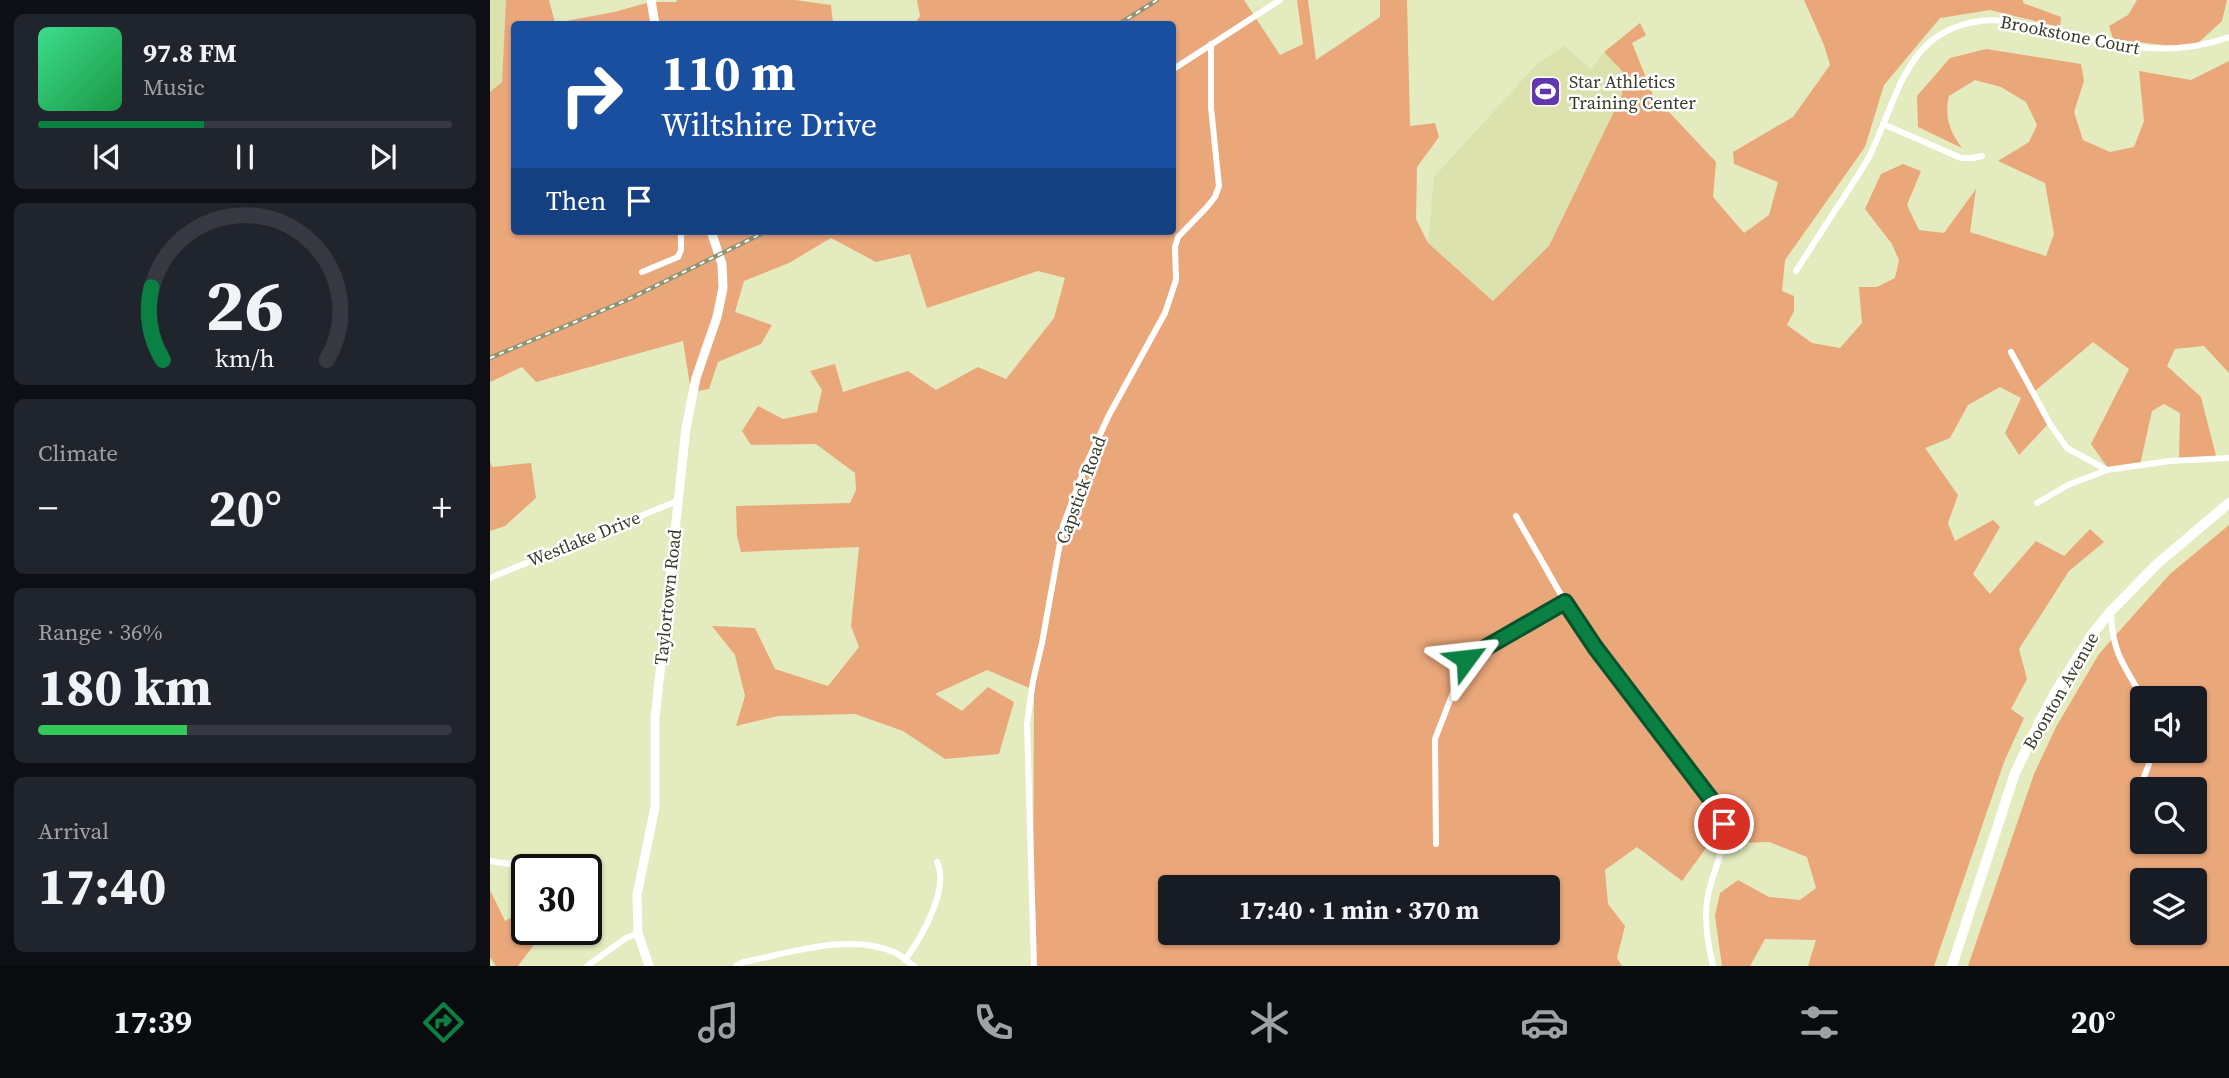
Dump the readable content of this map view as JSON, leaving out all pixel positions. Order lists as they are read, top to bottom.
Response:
{
  "streets": {
    "main road": ["Boonton Avenue"],
    "street": [
      "Brookstone Court",
      "Capstick Road",
      "Westlake Drive",
      "Taylortown Road"
    ]
  },
  "crossings": [
    ["Westlake Drive", "Taylortown Road"]
  ],
  "places": {
    "sports": ["Star Athletics Training Center"]
  },
  "page": {
    "turn": ["110 m", "Wiltshire Drive"],
    "song": ["97.8 FM", "Music"],
    "then": "Then",
    "tile": [
      "Climate",
      ["Range · 36%", "180 km"],
      ["Arrival", "17:40"]
    ],
    "heat": ["−", "20°", "+"],
    "limit": "30",
    "trip": "17:40 · 1 min · 370 m",
    "tabs": ["17:39", "20°"],
    "gauge": ["26", "km/h"]
  }
}
